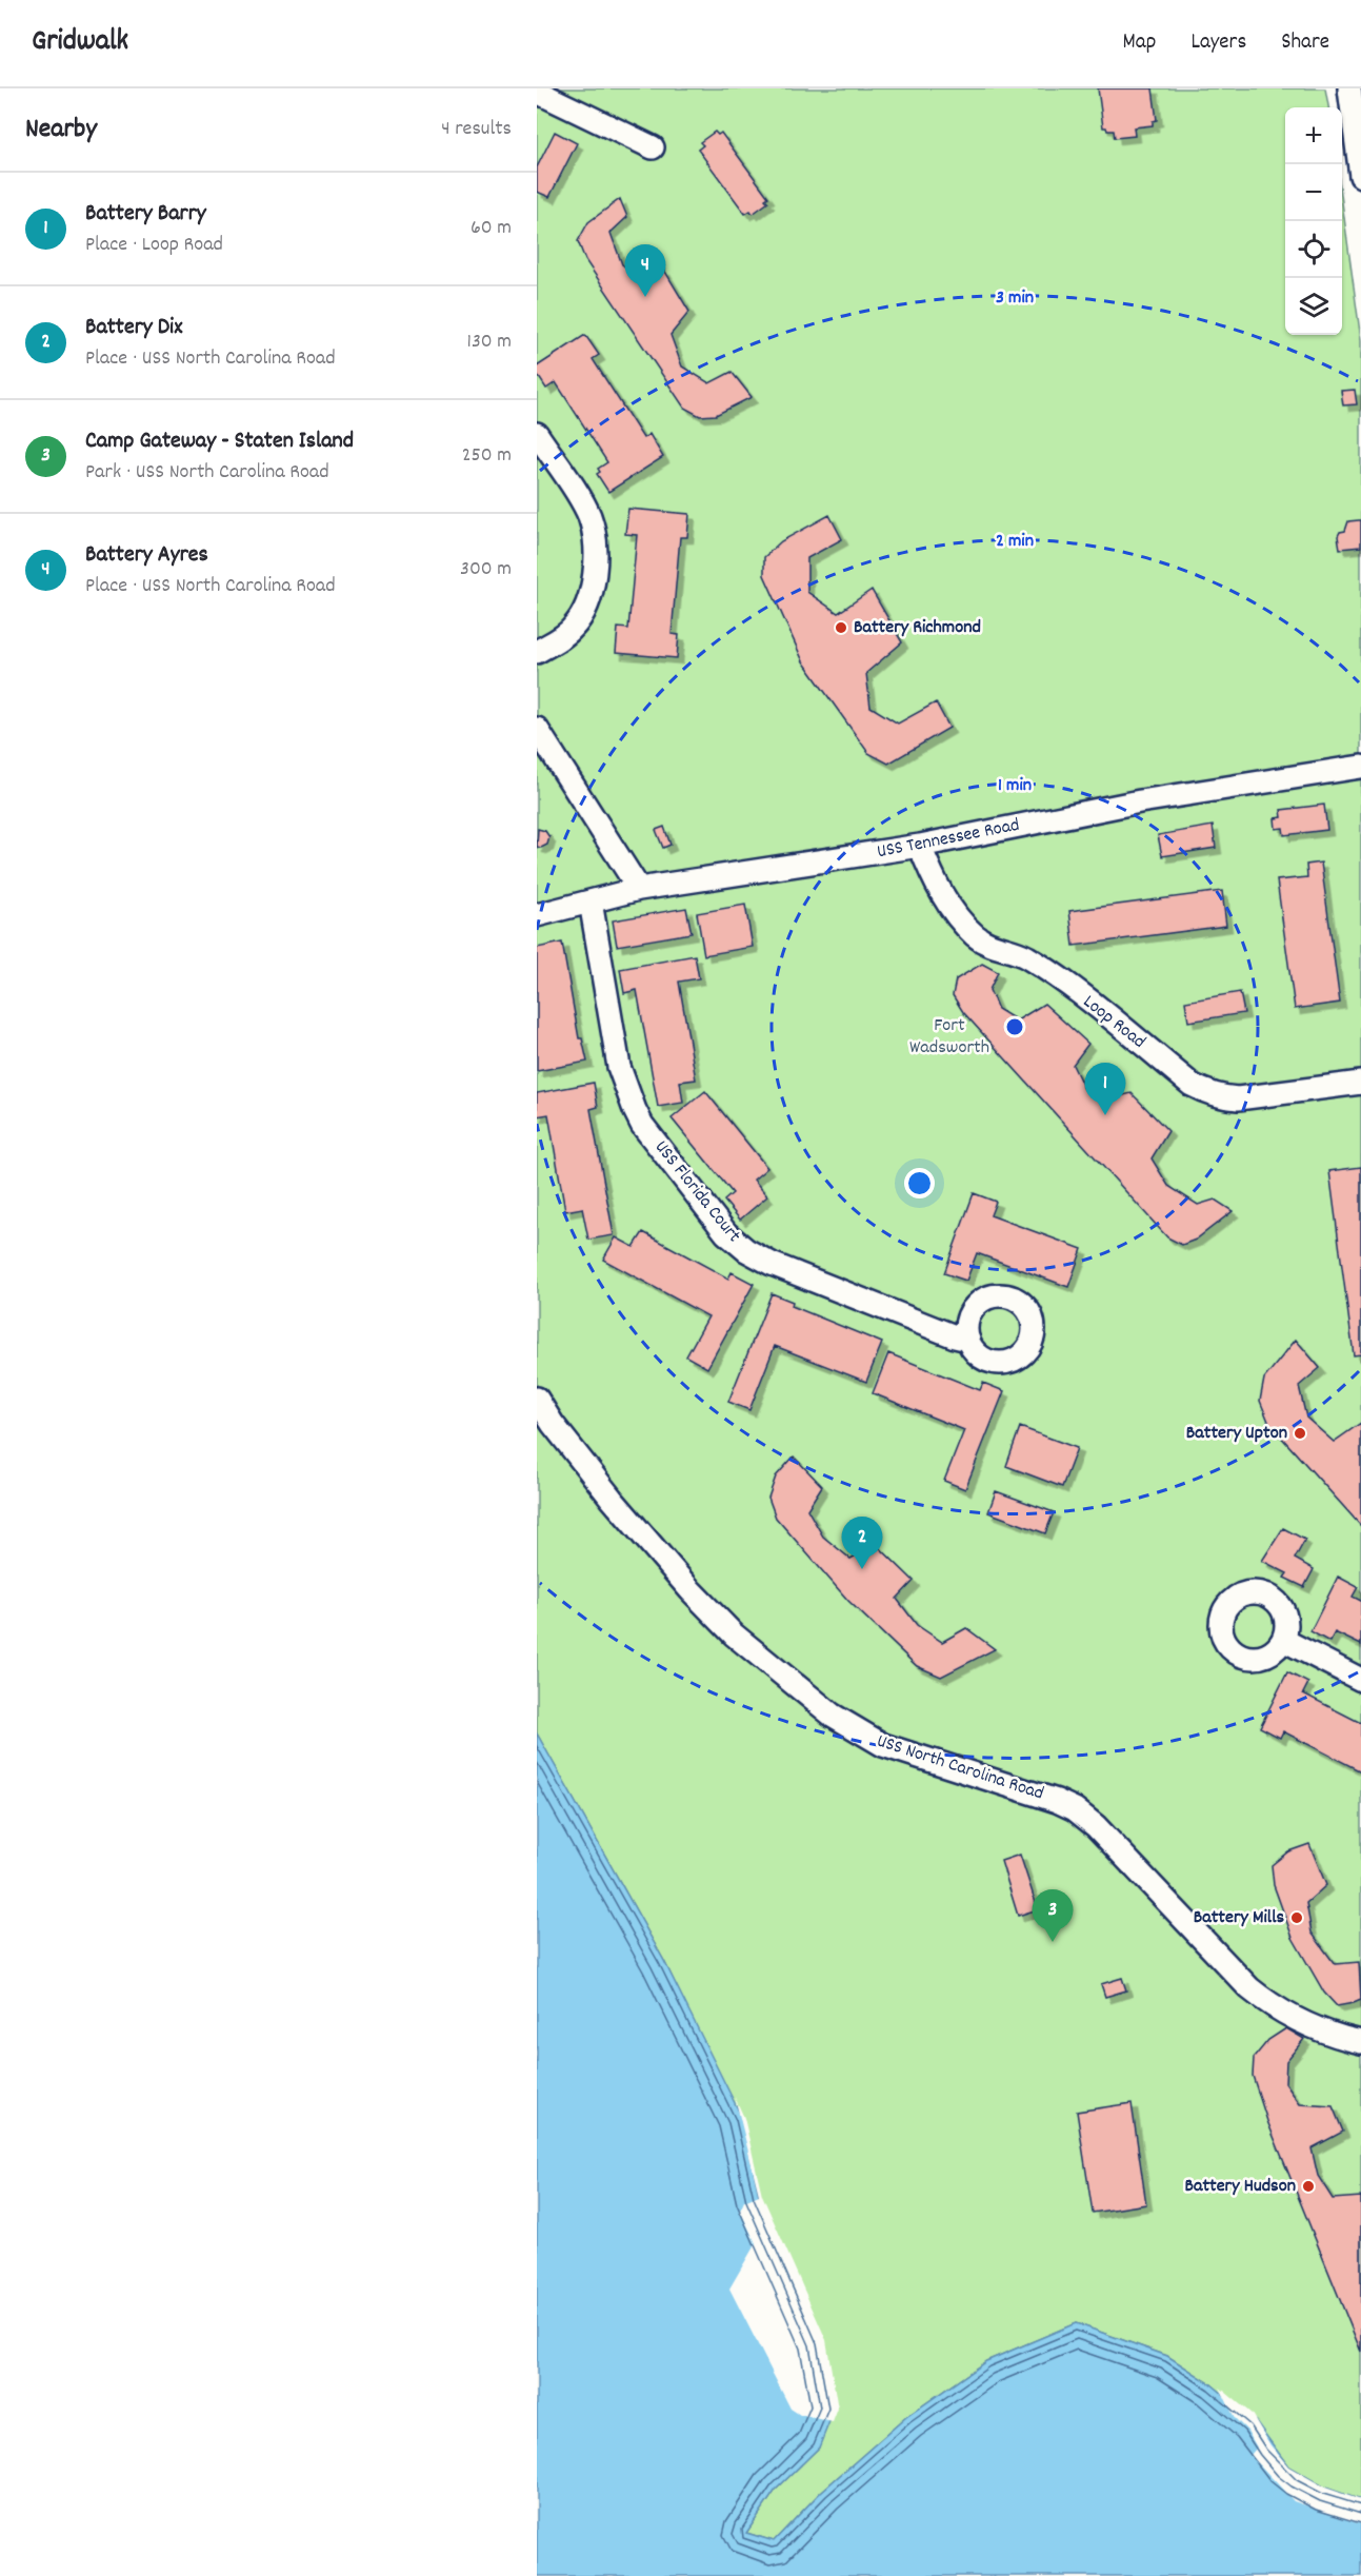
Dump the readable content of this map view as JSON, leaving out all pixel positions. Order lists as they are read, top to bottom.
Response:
{
  "streets": {
    "street": [
      "USS Tennessee Road",
      "Loop Road",
      "USS Florida Court",
      "USS North Carolina Road"
    ]
  },
  "crossings": [
    ["USS Tennessee Road", "Loop Road"],
    ["USS Tennessee Road", "USS Florida Court"]
  ],
  "parks": ["Fort Wadsworth"],
  "places": [
    "Battery Richmond",
    "Battery Upton",
    "Battery Mills",
    "Battery Hudson"
  ],
  "page": {
    "header": "Gridwalk",
    "nav": ["Map", "Layers", "Share"],
    "heading": ["Nearby", "4 results"],
    "map_buttons": ["+", "−"],
    "list": [
      {
        "mark": "1",
        "name": "Battery Barry",
        "note": "Place · Loop Road",
        "value": "60 m"
      },
      {
        "mark": "2",
        "name": "Battery Dix",
        "note": "Place · USS North Carolina Road",
        "value": "130 m"
      },
      {
        "mark": "3",
        "name": "Camp Gateway - Staten Island",
        "note": "Park · USS North Carolina Road",
        "value": "250 m"
      },
      {
        "mark": "4",
        "name": "Battery Ayres",
        "note": "Place · USS North Carolina Road",
        "value": "300 m"
      }
    ],
    "pins": [
      "4",
      "1",
      "2",
      "3"
    ]
  },
  "rings": ["3 min", "2 min", "1 min"]
}
